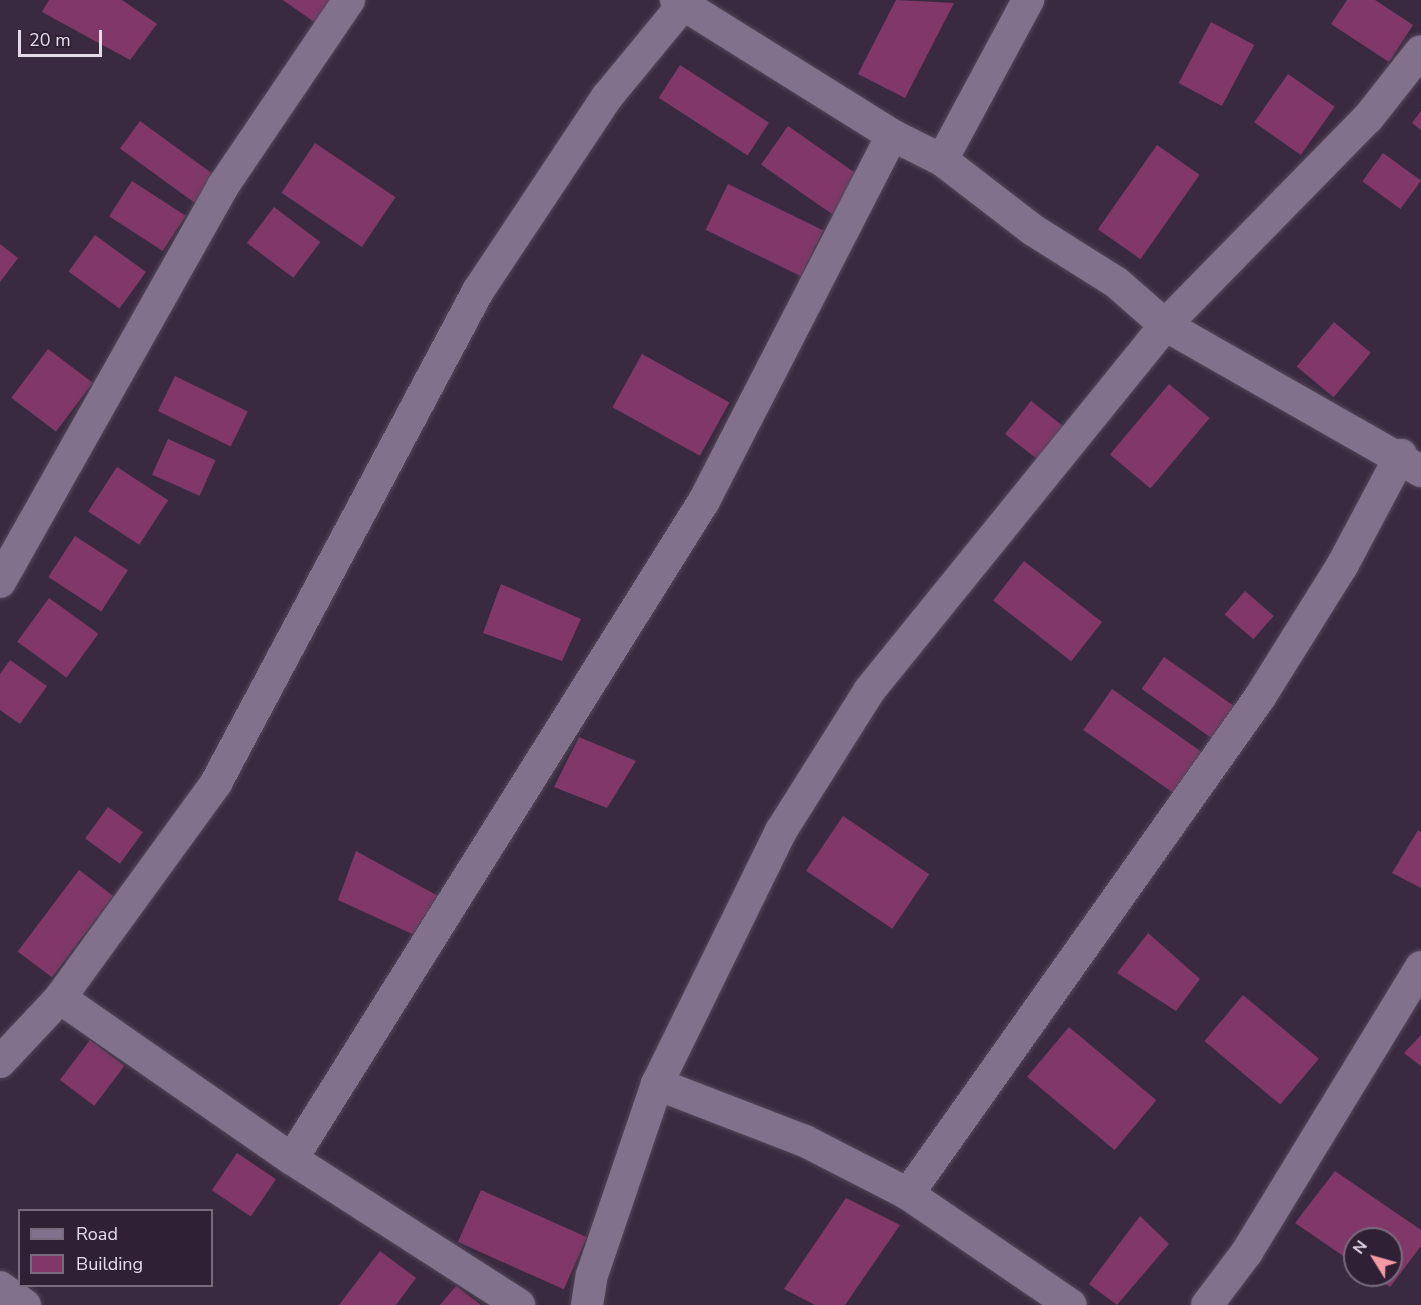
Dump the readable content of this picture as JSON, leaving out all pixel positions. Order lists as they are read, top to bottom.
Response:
{
  "legend": ["Road", "Building"],
  "scale_bar": "20 m",
  "north": "top left"
}
